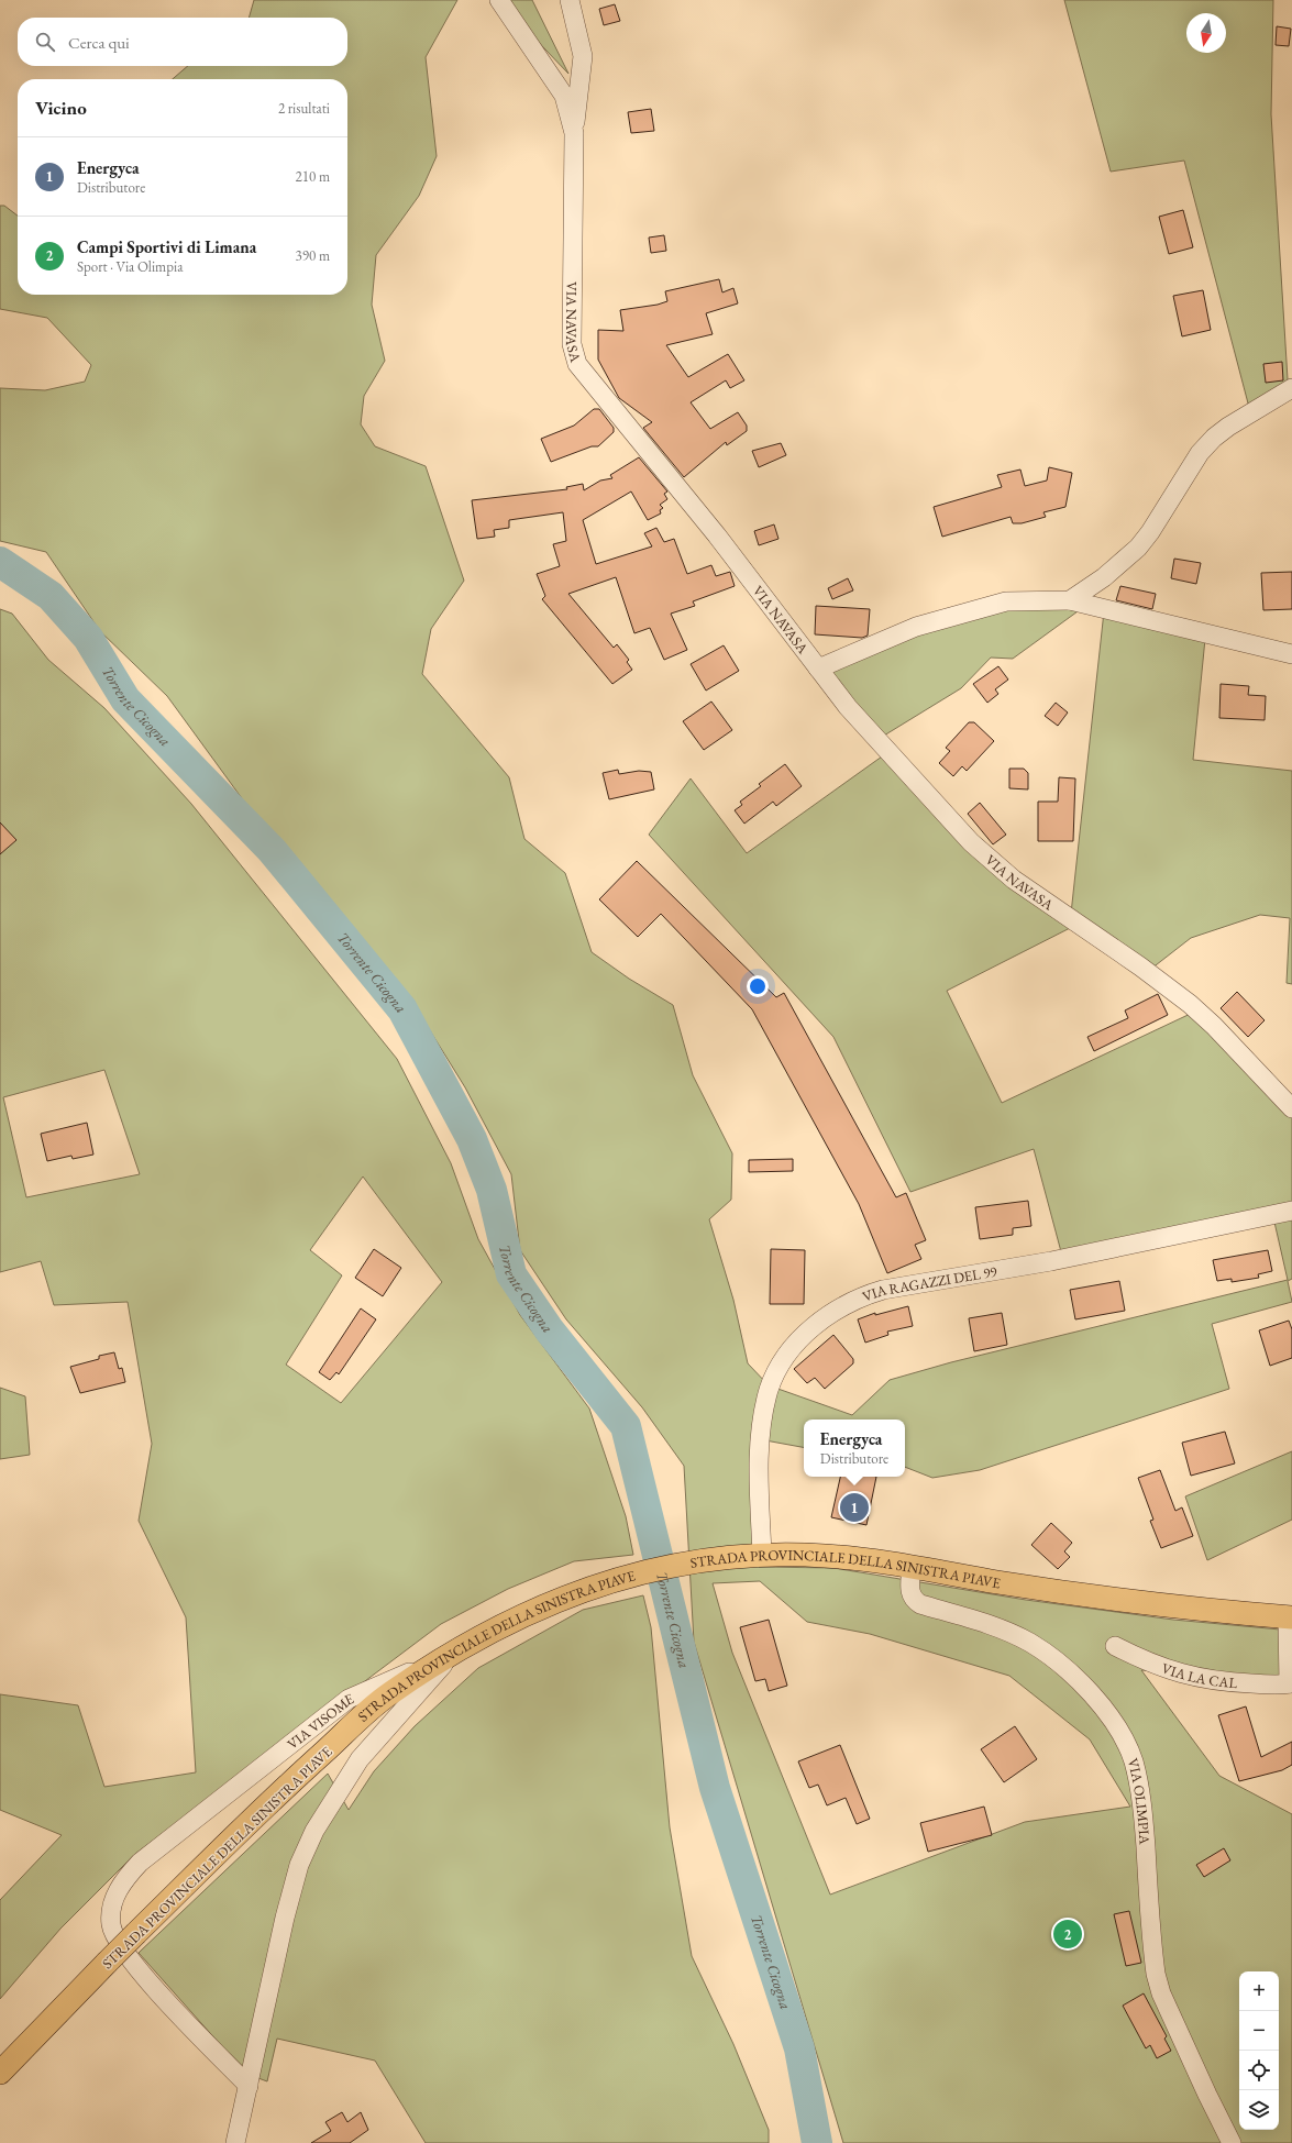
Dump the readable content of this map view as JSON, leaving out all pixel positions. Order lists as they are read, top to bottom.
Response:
{
  "streets": {
    "main road": ["STRADA PROVINCIALE DELLA SINISTRA PIAVE"],
    "street": [
      "VIA NAVASA",
      "VIA RAGAZZI DEL 99",
      "VIA LA CAL",
      "VIA VISOME",
      "VIA OLIMPIA"
    ]
  },
  "crossings": [
    ["VIA RAGAZZI DEL 99", "STRADA PROVINCIALE DELLA SINISTRA PIAVE"],
    ["STRADA PROVINCIALE DELLA SINISTRA PIAVE", "VIA LA CAL"],
    ["STRADA PROVINCIALE DELLA SINISTRA PIAVE", "VIA VISOME"],
    ["STRADA PROVINCIALE DELLA SINISTRA PIAVE", "VIA OLIMPIA"]
  ],
  "water": ["Torrente Cicogna"],
  "north": "bottom",
  "page": {
    "search": "Cerca qui",
    "heading": ["Vicino", "2 risultati"],
    "list": [
      {
        "mark": "1",
        "name": "Energyca",
        "note": "Distributore",
        "value": "210 m"
      },
      {
        "mark": "2",
        "name": "Campi Sportivi di Limana",
        "note": "Sport · Via Olimpia",
        "value": "390 m"
      }
    ],
    "popup": ["Energyca", "Distributore"],
    "pins": ["1", "2"],
    "map_buttons": ["+", "−"]
  }
}
